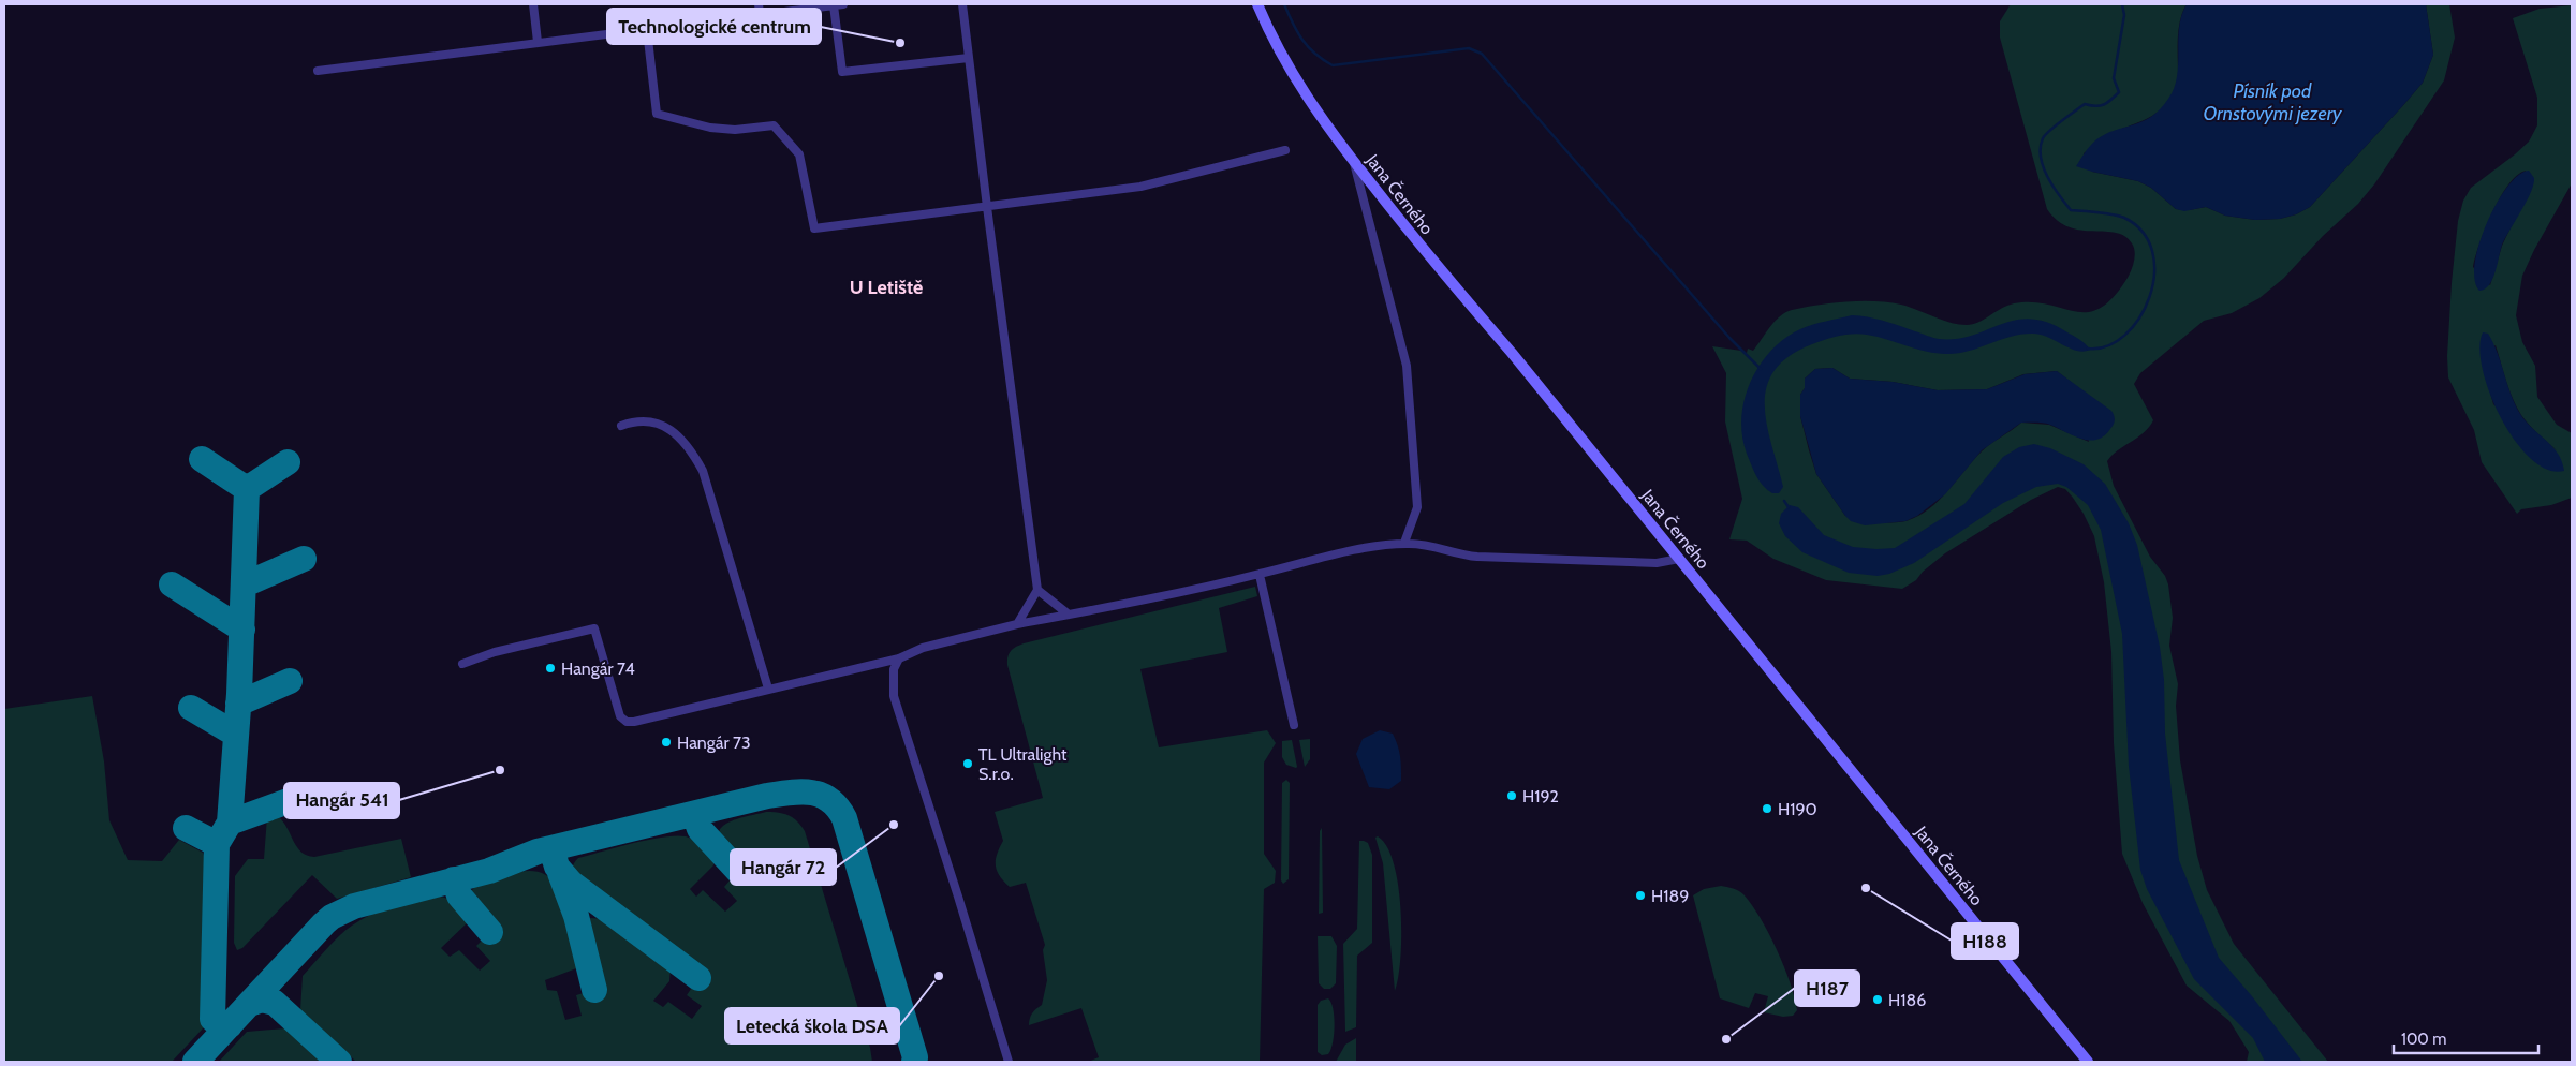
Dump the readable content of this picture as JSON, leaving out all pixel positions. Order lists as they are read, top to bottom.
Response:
{
  "streets": {
    "street": ["Jana Černého"]
  },
  "districts": ["U Letiště"],
  "water": ["Písník pod Ornstovými jezery"],
  "places": [
    "Technologické centrum",
    "Hangár 74",
    "Hangár 73",
    "TL Ultralight S.r.o.",
    "Hangár 541",
    "H192",
    "H190",
    "Hangár 72",
    "H188",
    "H189",
    "Letecká škola DSA",
    "H186",
    "H187"
  ],
  "scale_bar": "100 m"
}
